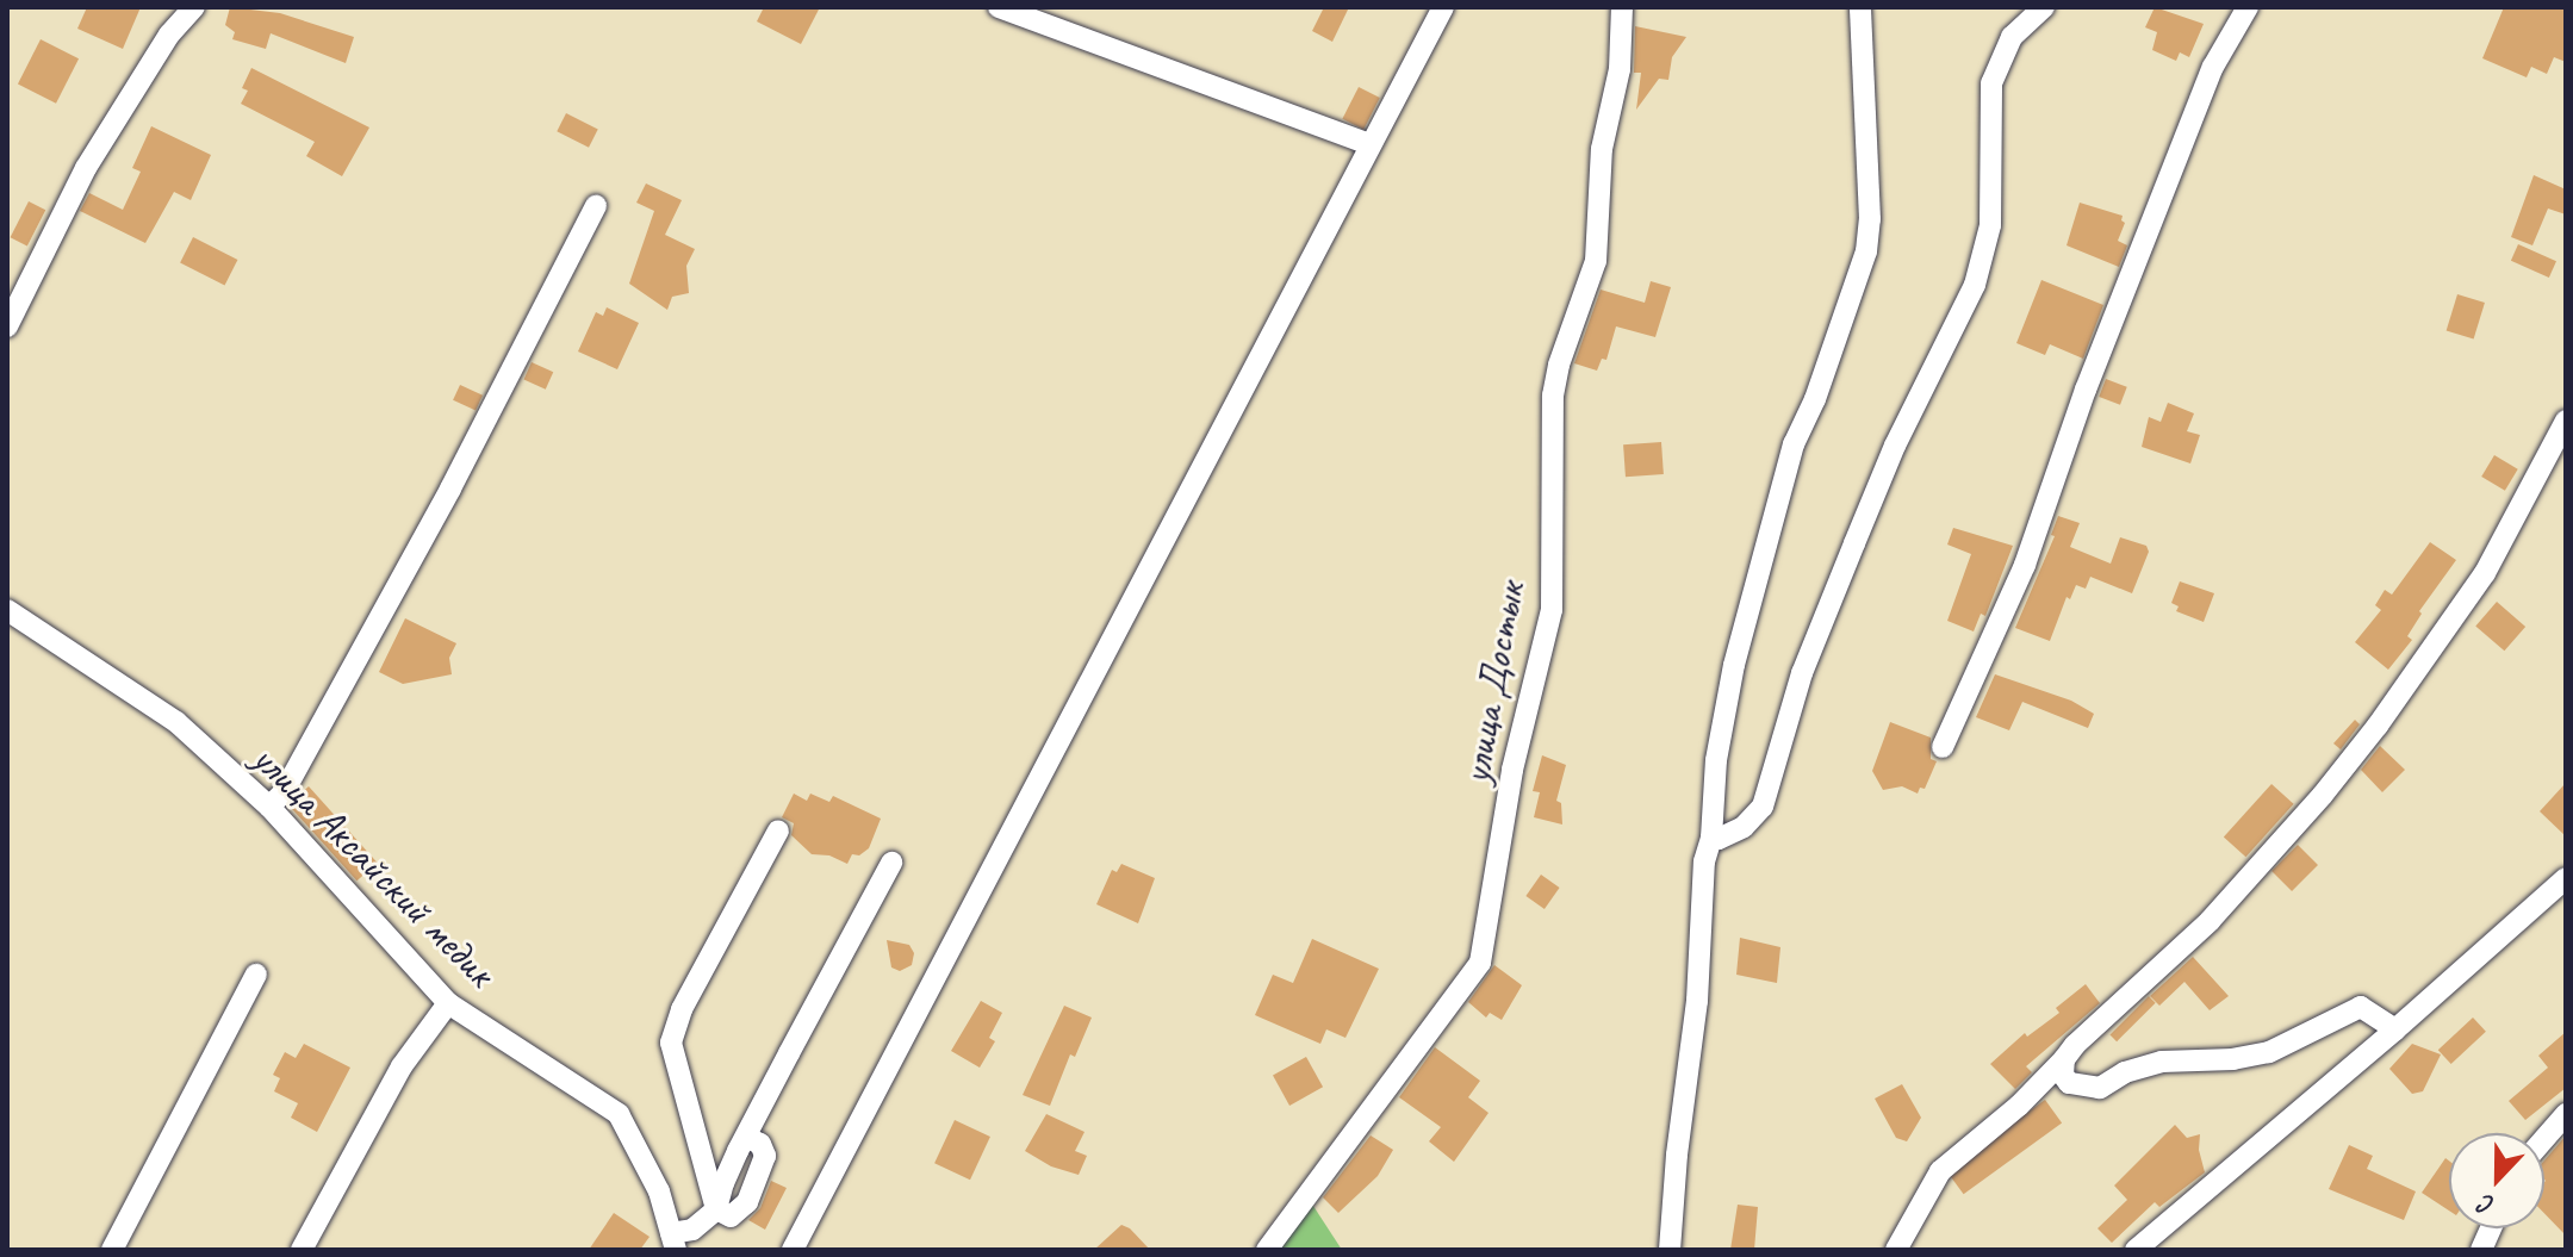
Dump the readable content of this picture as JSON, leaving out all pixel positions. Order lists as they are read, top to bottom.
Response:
{
  "streets": {
    "street": ["улица Достык", "улица Аксайский медик"]
  },
  "north": "bottom"
}
